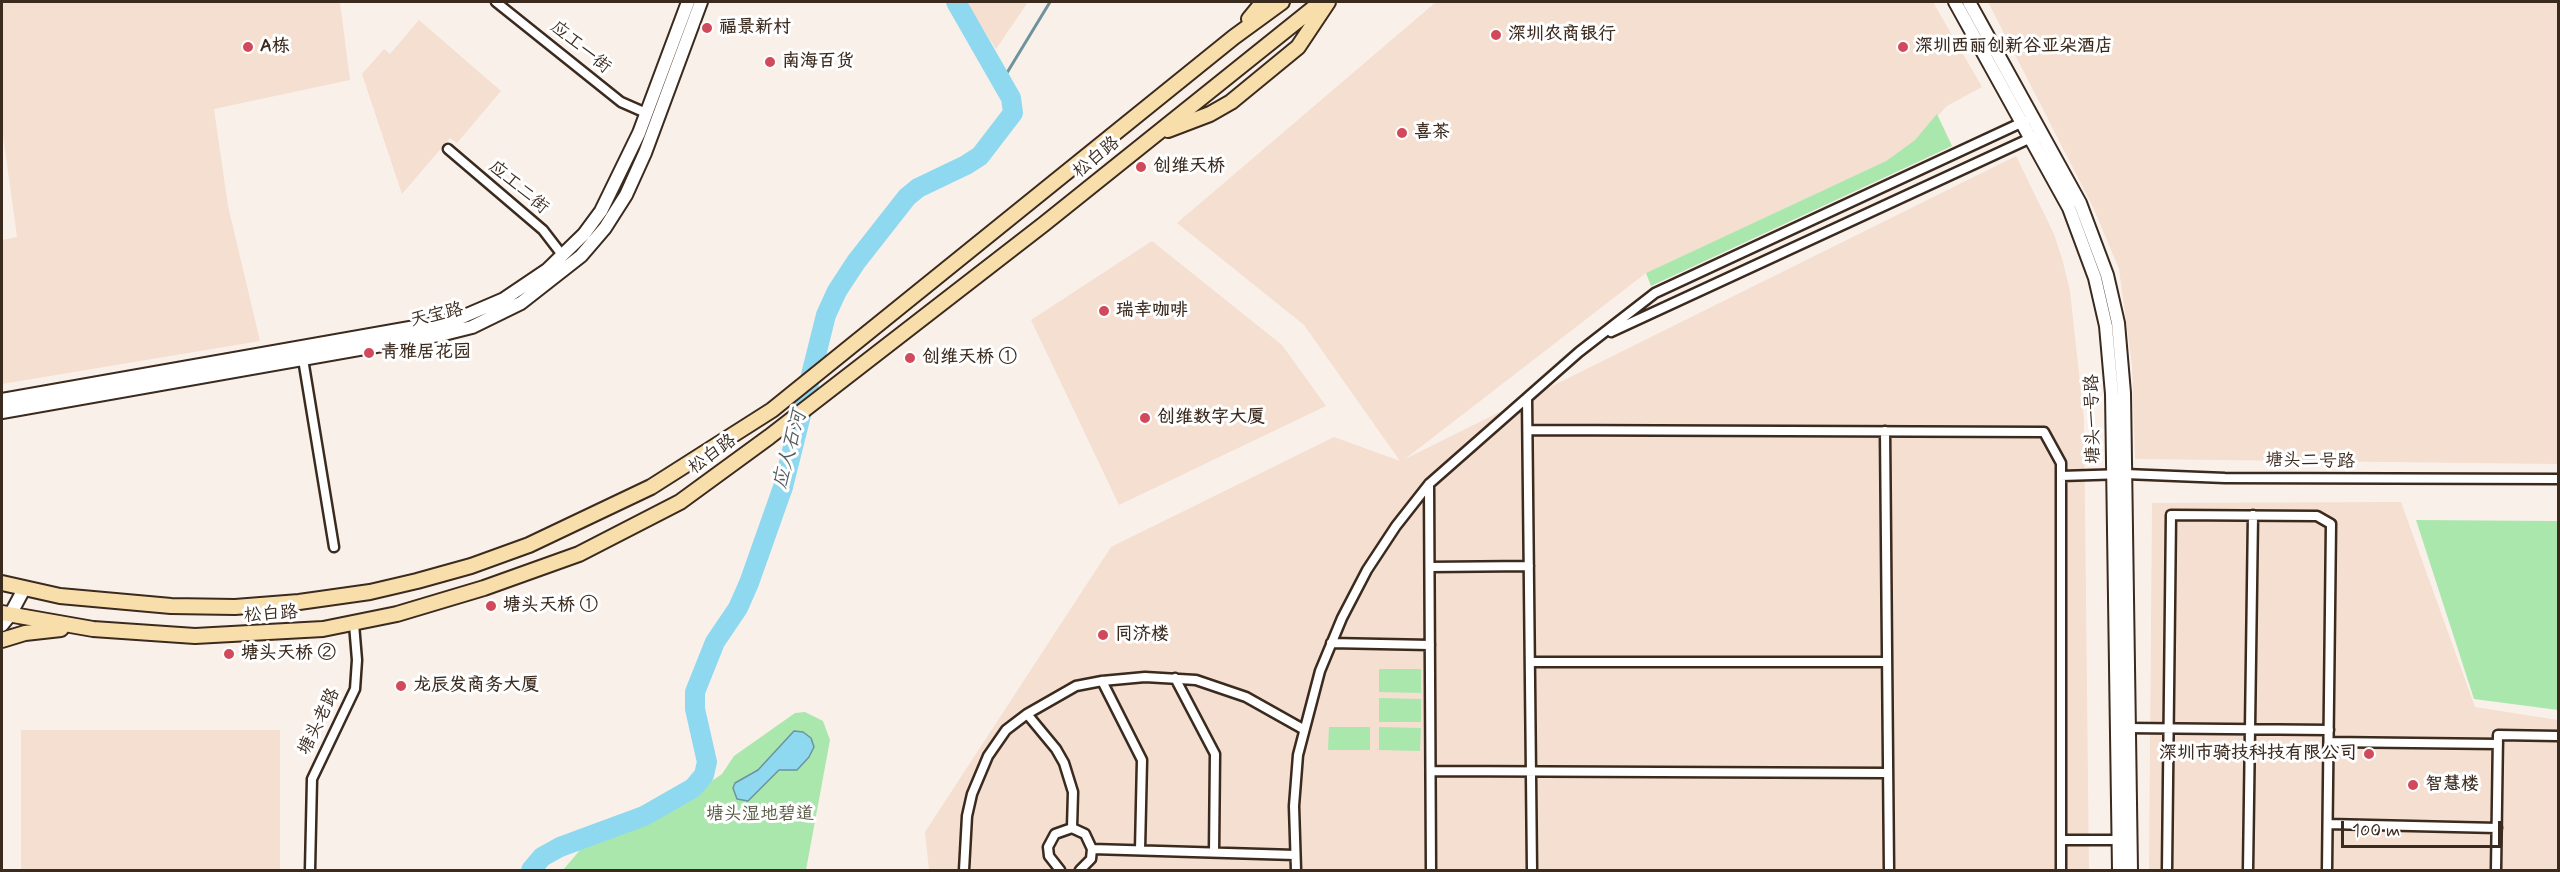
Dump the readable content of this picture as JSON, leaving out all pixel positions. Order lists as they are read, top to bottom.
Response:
{
  "streets": {
    "main road": ["松白路"],
    "street": [
      "应工一街",
      "应工二街",
      "天宝路",
      "塘头一号路",
      "塘头二号路",
      "塘头老路"
    ]
  },
  "crossings": [
    ["应工一街", "天宝路"],
    ["松白路", "塘头老路"],
    ["应工二街", "天宝路"],
    ["塘头一号路", "塘头二号路"]
  ],
  "water": ["应人石河"],
  "parks": ["塘头湿地碧道"],
  "places": [
    "福景新村",
    "深圳农商银行",
    "A栋",
    "深圳西丽创新谷亚朵酒店",
    "南海百货",
    "喜茶",
    "创维天桥",
    "瑞幸咖啡",
    "青雅居花园",
    "创维天桥 ①",
    "创维数字大厦",
    "塘头天桥 ①",
    "同济楼",
    "塘头天桥 ②",
    "龙辰发商务大厦",
    "深圳市骑技科技有限公司",
    "智慧楼"
  ],
  "scale_bar": "100 m"
}
